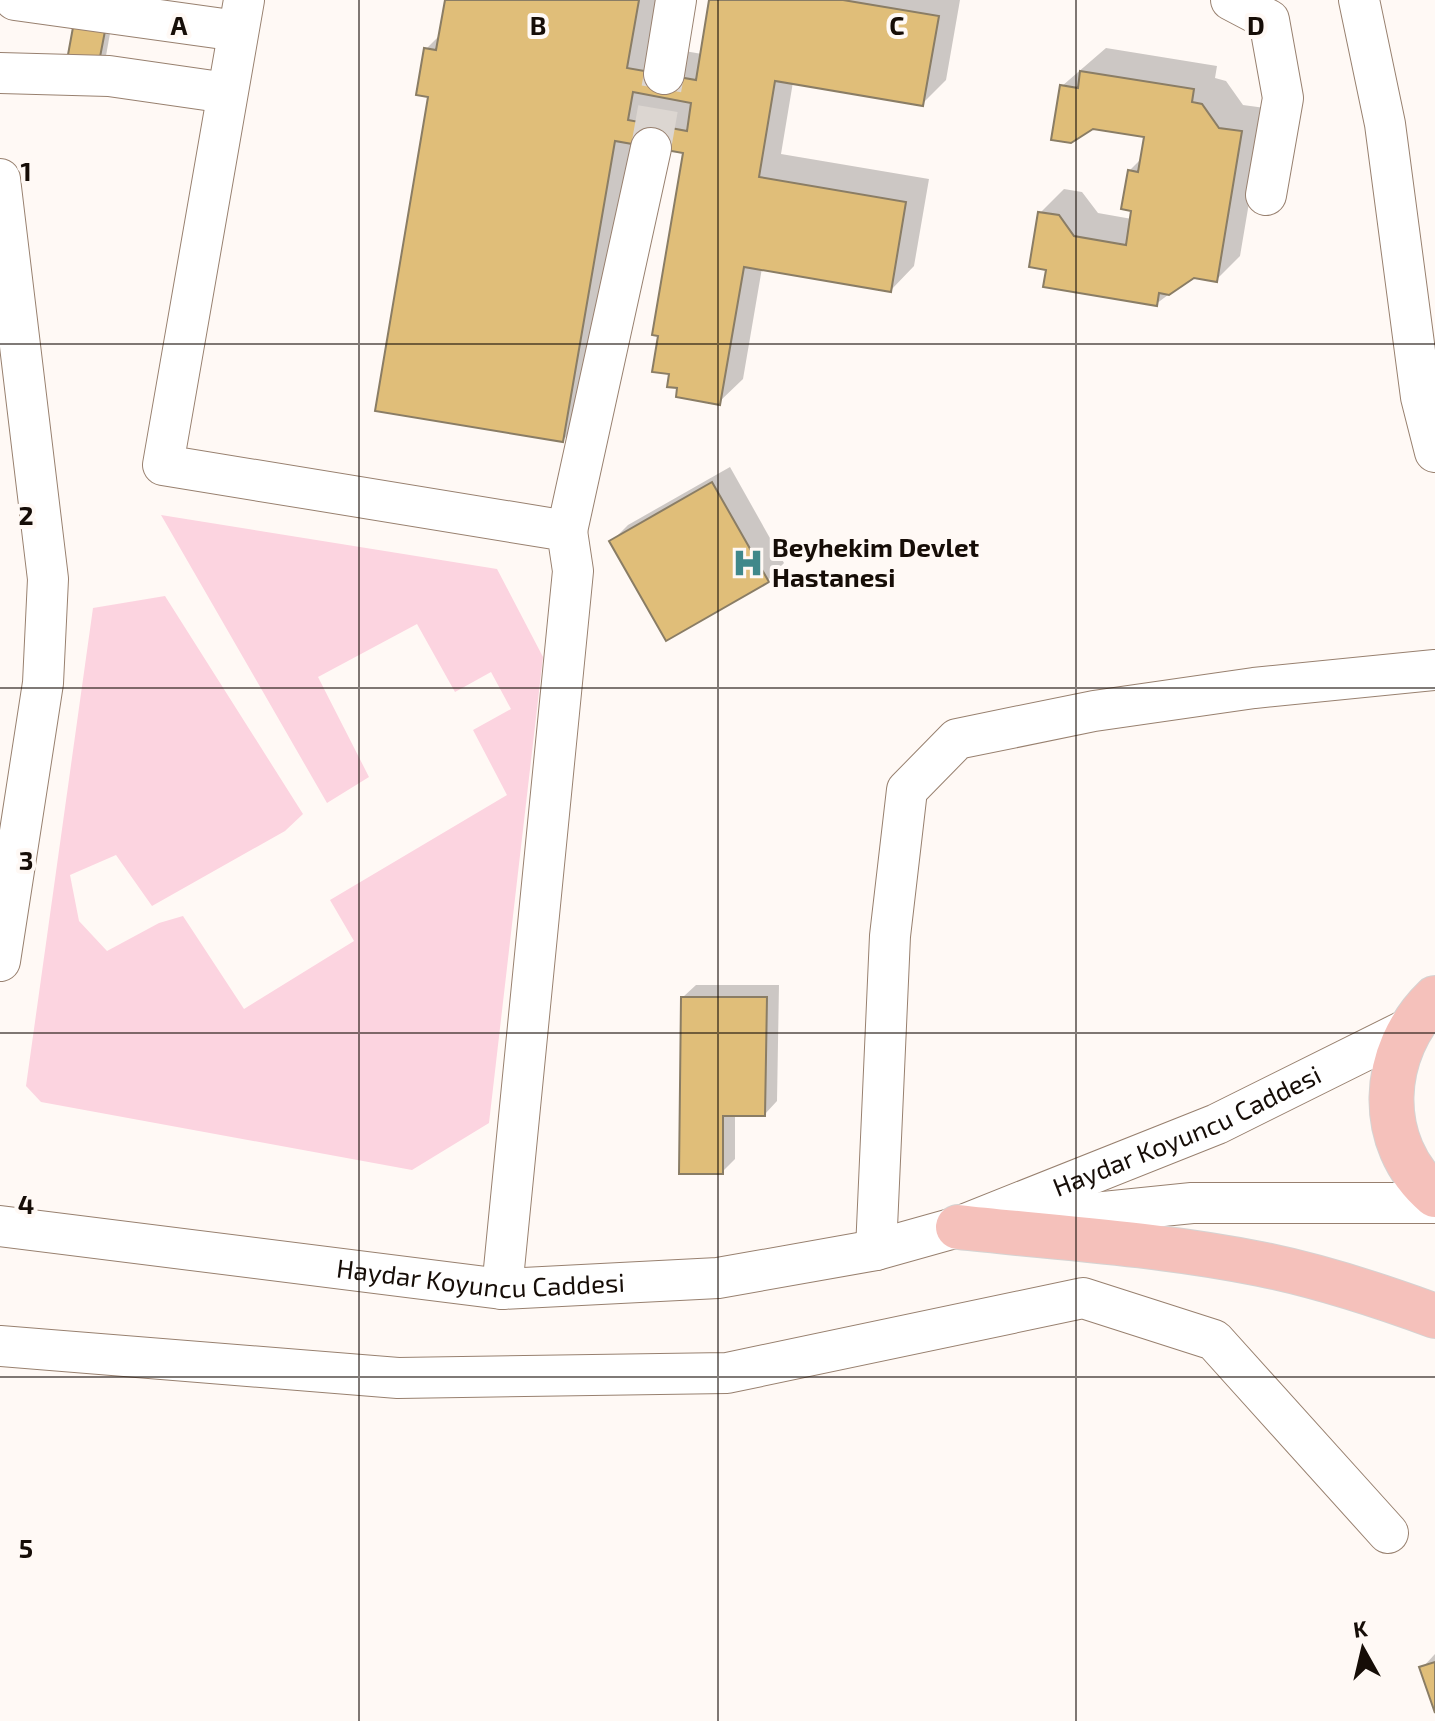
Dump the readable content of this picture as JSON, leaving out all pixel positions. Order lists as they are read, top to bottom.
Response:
{
  "streets": {
    "street": ["Haydar Koyuncu Caddesi"]
  },
  "places": {
    "hospital": ["Beyhekim Devlet Hastanesi"]
  },
  "north": "top",
  "grid": {
    "columns": [
      "A",
      "B",
      "C",
      "D"
    ],
    "rows": [
      "1",
      "2",
      "3",
      "4",
      "5"
    ]
  }
}
